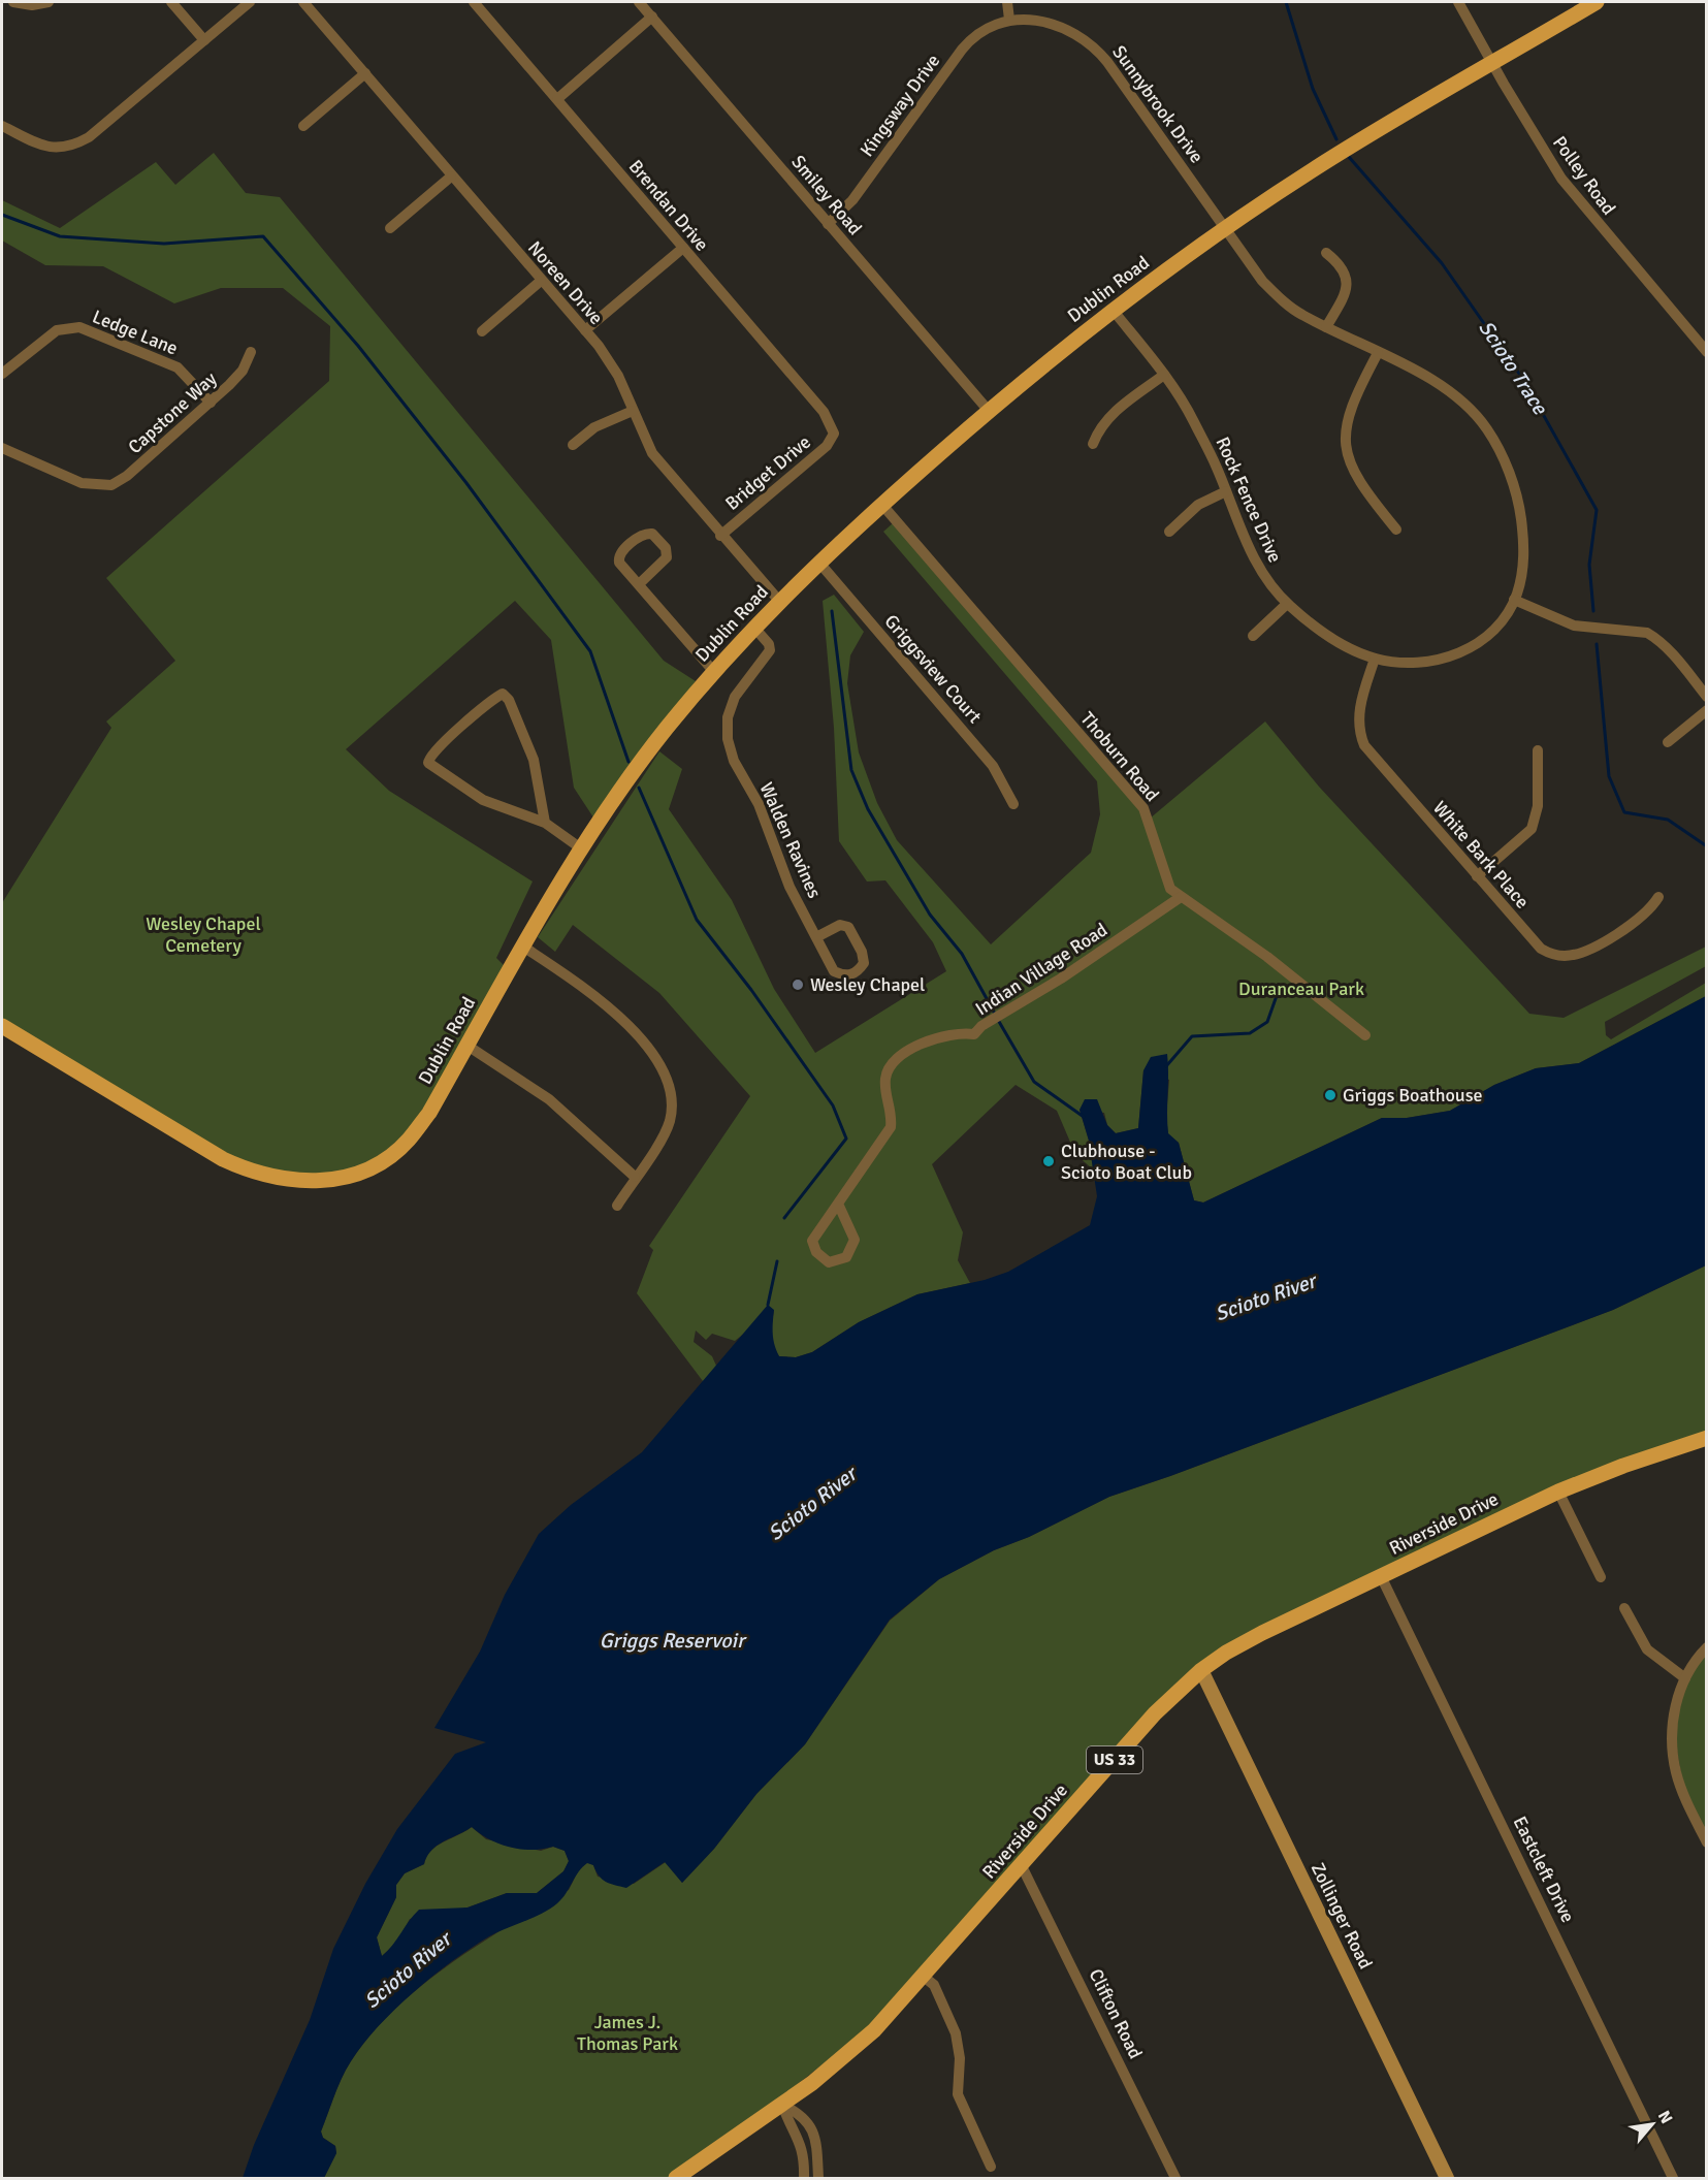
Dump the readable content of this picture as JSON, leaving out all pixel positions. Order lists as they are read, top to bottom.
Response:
{
  "streets": {
    "main road": [
      "Dublin Road",
      "Riverside Drive",
      "US 33",
      "Zollinger Road"
    ],
    "street": [
      "Sunnybrook Drive",
      "Kingsway Drive",
      "Polley Road",
      "Smiley Road",
      "Brendan Drive",
      "Noreen Drive",
      "Ledge Lane",
      "Capstone Way",
      "Bridget Drive",
      "Rock Fence Drive",
      "Griggsview Court",
      "Thoburn Road",
      "Walden Ravines",
      "White Bark Place",
      "Indian Village Road",
      "Eastcleft Drive",
      "Clifton Road"
    ]
  },
  "crossings": [
    ["Sunnybrook Drive", "Kingsway Drive"],
    ["Sunnybrook Drive", "Dublin Road"],
    ["Kingsway Drive", "Smiley Road"],
    ["Polley Road", "Dublin Road"],
    ["Smiley Road", "Dublin Road"],
    ["Brendan Drive", "Bridget Drive"],
    ["Noreen Drive", "Dublin Road"],
    ["Noreen Drive", "Bridget Drive"],
    ["Dublin Road", "Rock Fence Drive"],
    ["Dublin Road", "Griggsview Court"],
    ["Dublin Road", "Thoburn Road"],
    ["Dublin Road", "Walden Ravines"],
    ["Ledge Lane", "Capstone Way"],
    ["Rock Fence Drive", "White Bark Place"],
    ["Thoburn Road", "Indian Village Road"],
    ["Riverside Drive", "Eastcleft Drive"],
    ["Riverside Drive", "Zollinger Road"],
    ["Riverside Drive", "Clifton Road"]
  ],
  "water": ["Scioto Trace", "Scioto River", "Griggs Reservoir"],
  "parks": ["Wesley Chapel Cemetery", "Duranceau Park", "James J. Thomas Park"],
  "places": ["Wesley Chapel", "Griggs Boathouse", "Clubhouse - Scioto Boat Club"],
  "north": "top right"
}
